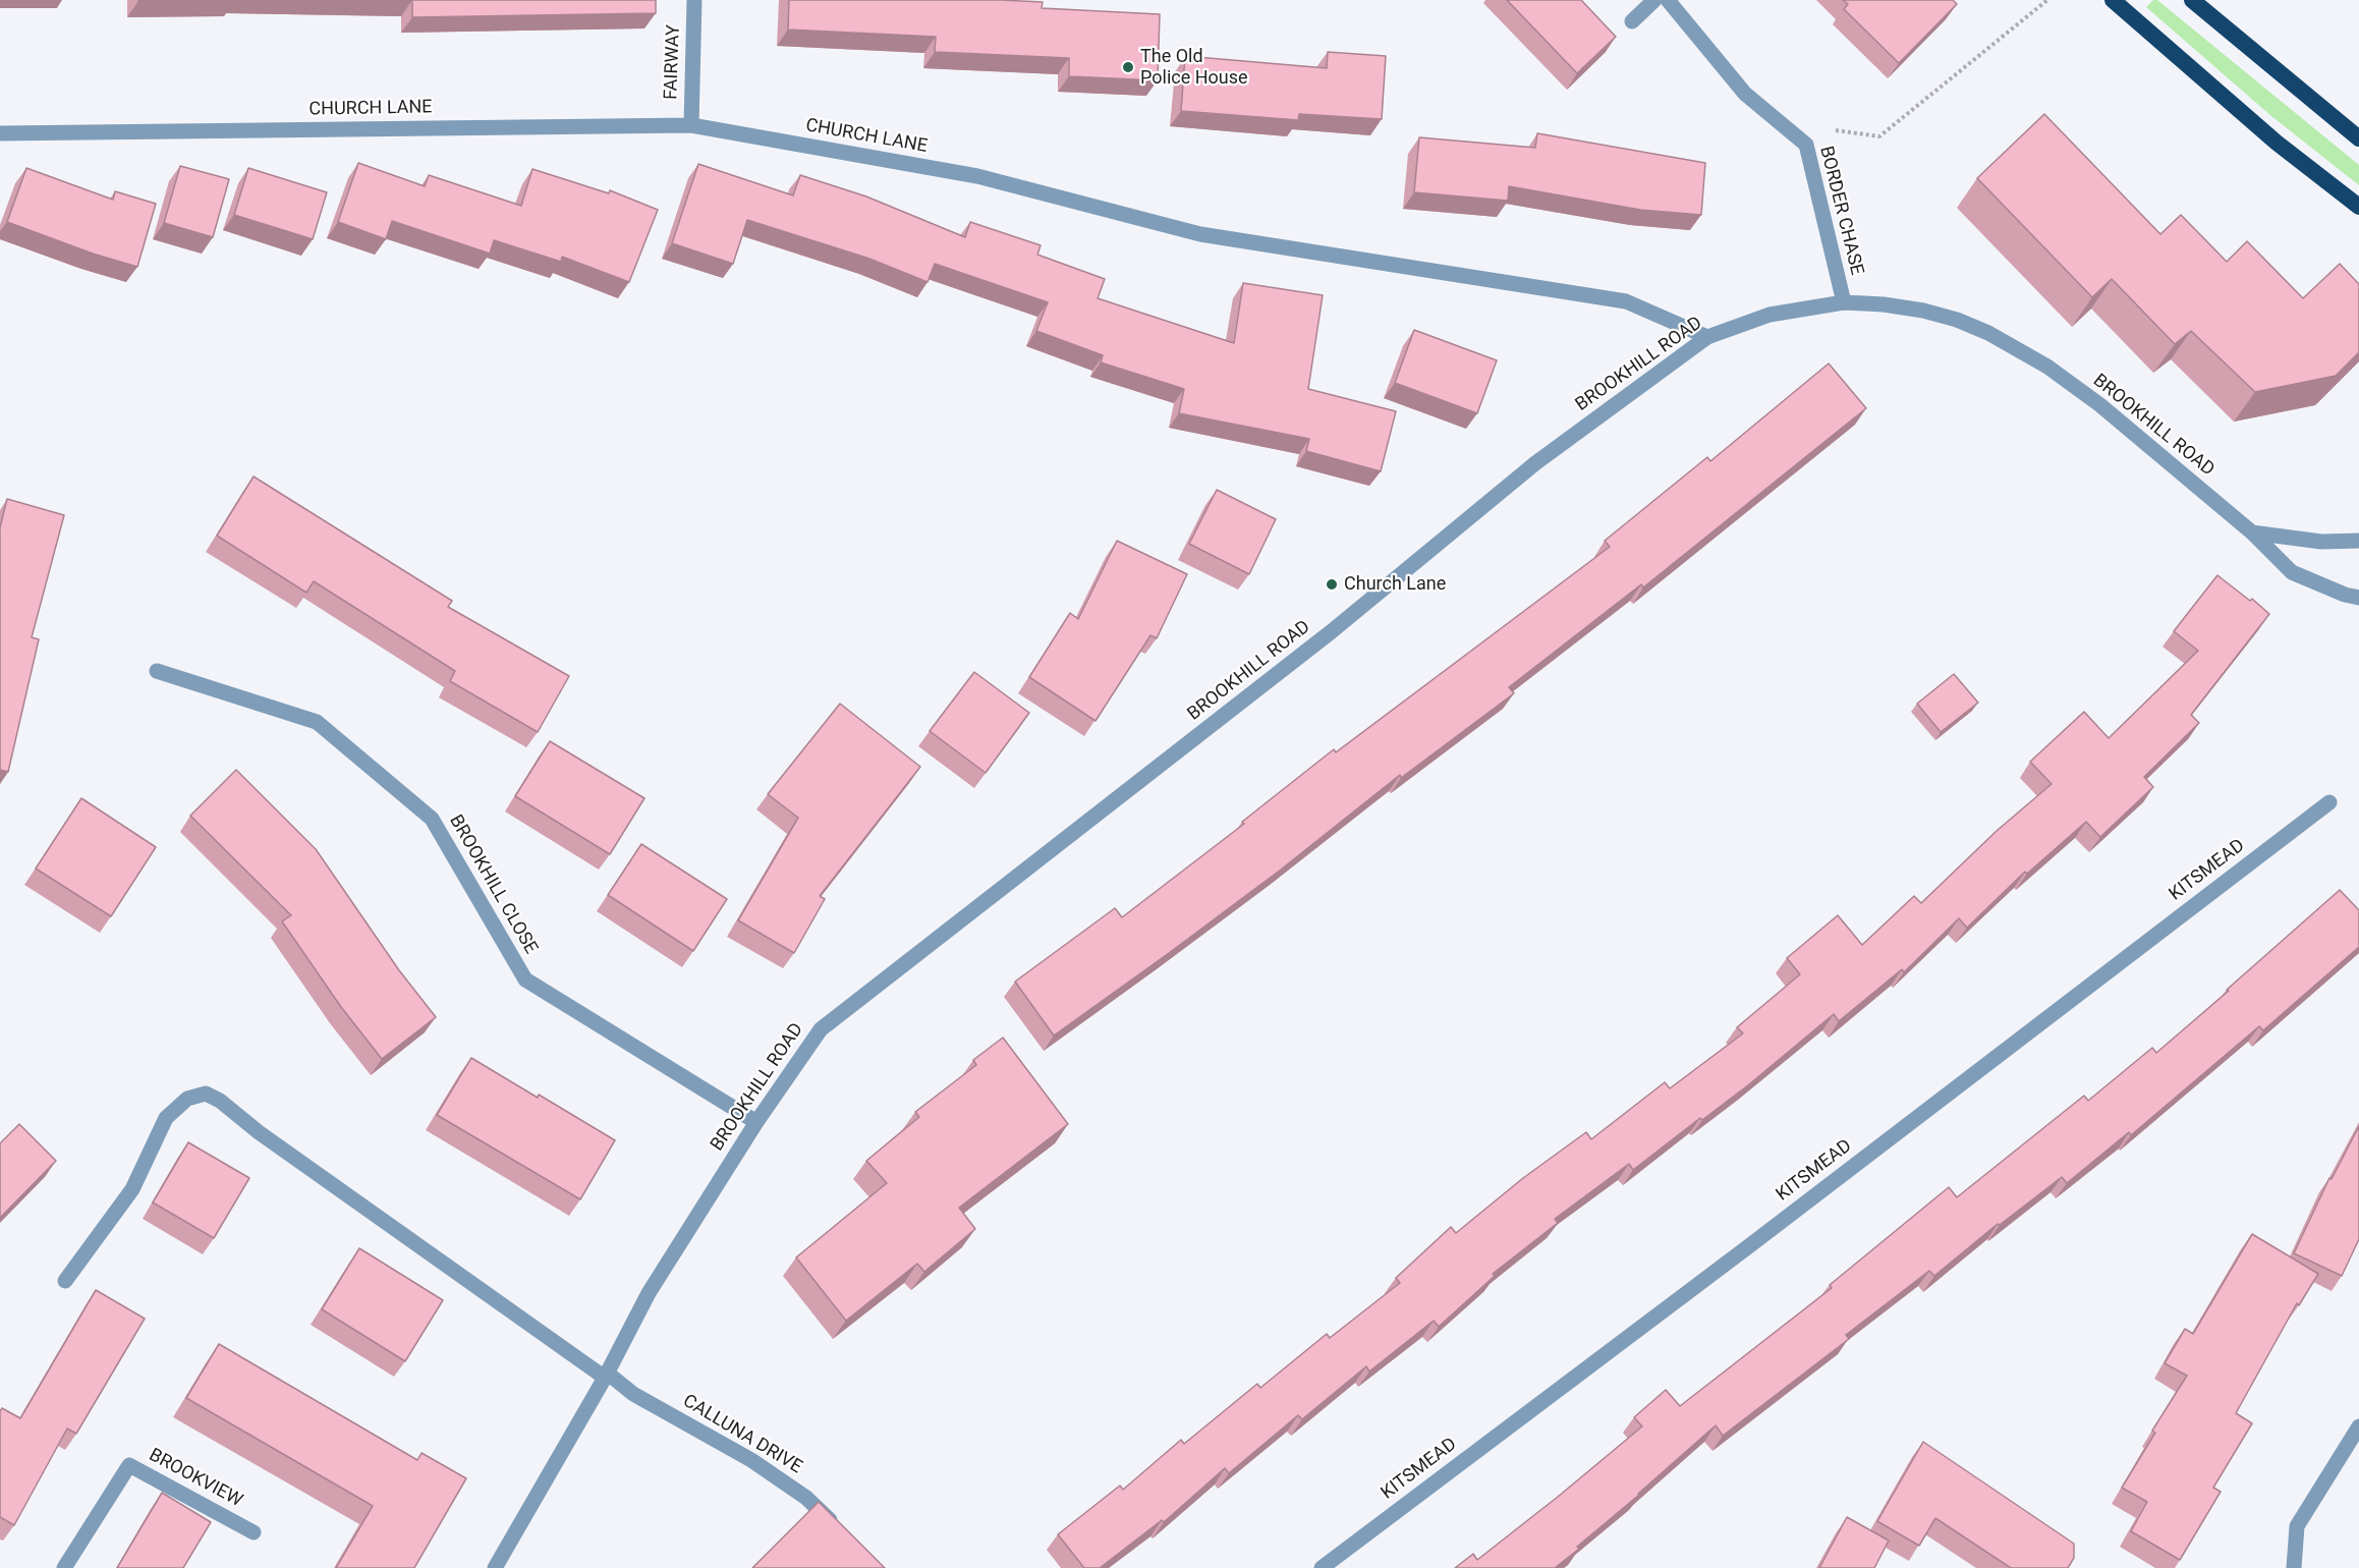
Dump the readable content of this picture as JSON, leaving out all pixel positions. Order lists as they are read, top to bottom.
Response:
{
  "streets": {
    "street": [
      "FAIRWAY",
      "CHURCH LANE",
      "BORDER CHASE",
      "BROOKHILL ROAD",
      "KITSMEAD",
      "BROOKHILL CLOSE",
      "CALLUNA DRIVE",
      "BROOKVIEW"
    ]
  },
  "crossings": [
    ["FAIRWAY", "CHURCH LANE"],
    ["CHURCH LANE", "BROOKHILL ROAD"],
    ["BORDER CHASE", "BROOKHILL ROAD"],
    ["BROOKHILL ROAD", "BROOKHILL CLOSE"],
    ["BROOKHILL ROAD", "CALLUNA DRIVE"]
  ],
  "places": ["The Old Police House", "Church Lane"]
}
